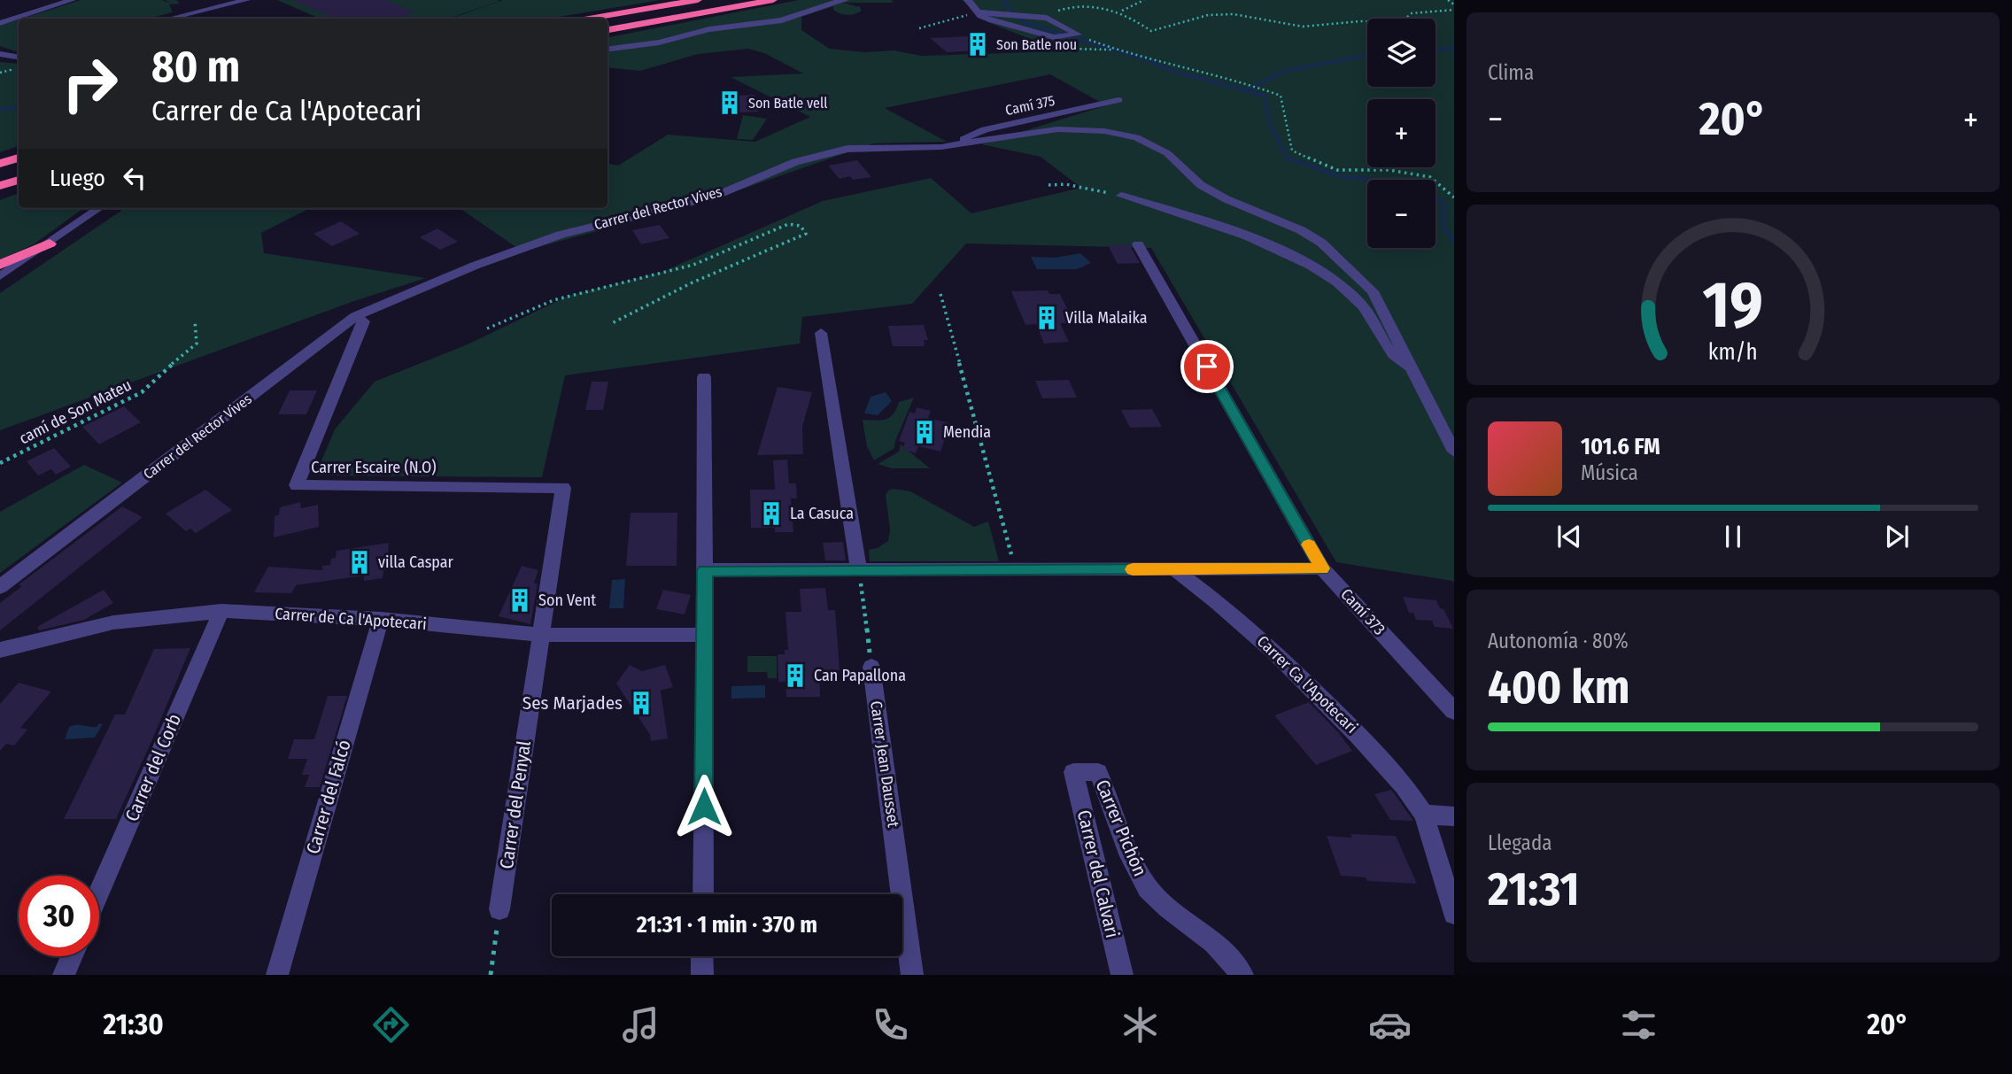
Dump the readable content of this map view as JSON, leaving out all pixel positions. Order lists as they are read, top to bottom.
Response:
{
  "streets": {
    "street": [
      "Camí 375",
      "Carrer del Rector Vives",
      "Carrer Escaire (N.O)",
      "Camí 373",
      "Carrer de Ca l'Apotecari",
      "Carrer Ca l'Apotecari",
      "Carrer Jean Dausset",
      "Carrer del Corb",
      "Carrer del Falcó",
      "Carrer del Penyal",
      "Carrer Pichón",
      "Carrer del Calvari"
    ],
    "path": ["camí de Son Mateu"]
  },
  "crossings": [
    ["Camí 375", "Carrer del Rector Vives"],
    ["Carrer del Rector Vives", "Carrer Escaire (N.O)"],
    ["Carrer Escaire (N.O)", "Carrer del Penyal"],
    ["Carrer de Ca l'Apotecari", "Carrer del Corb"],
    ["Carrer de Ca l'Apotecari", "Carrer del Falcó"],
    ["Carrer de Ca l'Apotecari", "Carrer del Penyal"],
    ["Carrer Pichón", "Carrer del Calvari"]
  ],
  "places": {
    "building": [
      "Son Batle nou",
      "Son Batle vell",
      "Villa Malaika",
      "Mendia",
      "La Casuca",
      "villa Caspar",
      "Son Vent",
      "Can Papallona",
      "Ses Marjades"
    ]
  },
  "page": {
    "tile": [
      "Clima",
      ["Autonomía · 80%", "400 km"],
      ["Llegada", "21:31"]
    ],
    "map_buttons": ["+", "−"],
    "turn": ["80 m", "Carrer de Ca l'Apotecari"],
    "heat": ["−", "20°", "+"],
    "then": "Luego",
    "song": ["101.6 FM", "Música"],
    "limit": "30",
    "trip": "21:31 · 1 min · 370 m",
    "tabs": ["21:30", "20°"],
    "gauge": ["19", "km/h"]
  }
}
